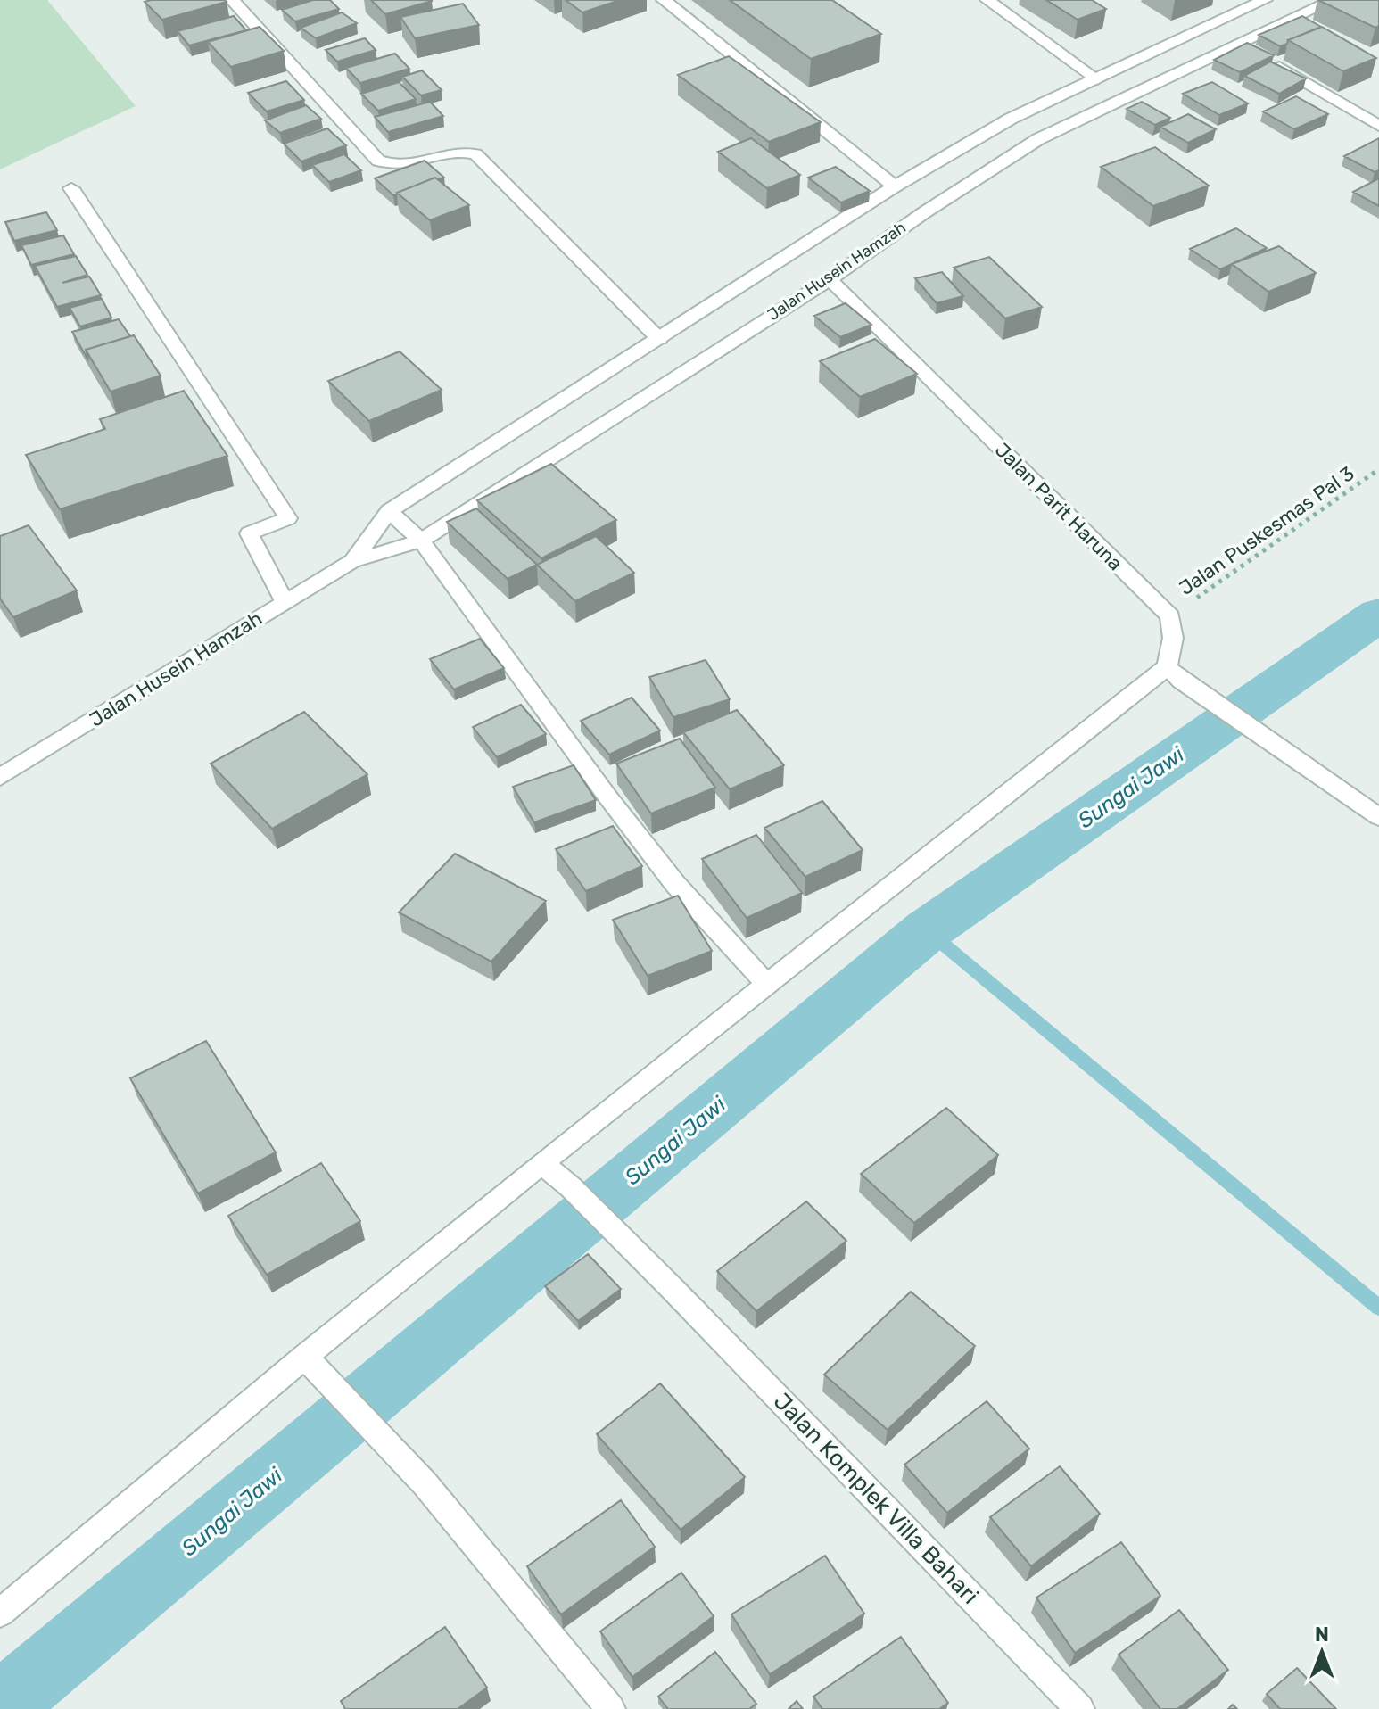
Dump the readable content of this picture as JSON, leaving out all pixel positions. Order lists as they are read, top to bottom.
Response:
{
  "streets": {
    "street": ["Jalan Husein Hamzah", "Jalan Parit Haruna", "Jalan Komplek Villa Bahari"],
    "path": ["Jalan Puskesmas Pal 3"]
  },
  "crossings": [
    ["Jalan Husein Hamzah", "Jalan Parit Haruna"],
    ["Jalan Parit Haruna", "Jalan Puskesmas Pal 3"]
  ],
  "water": ["Sungai Jawi"],
  "north": "top"
}
